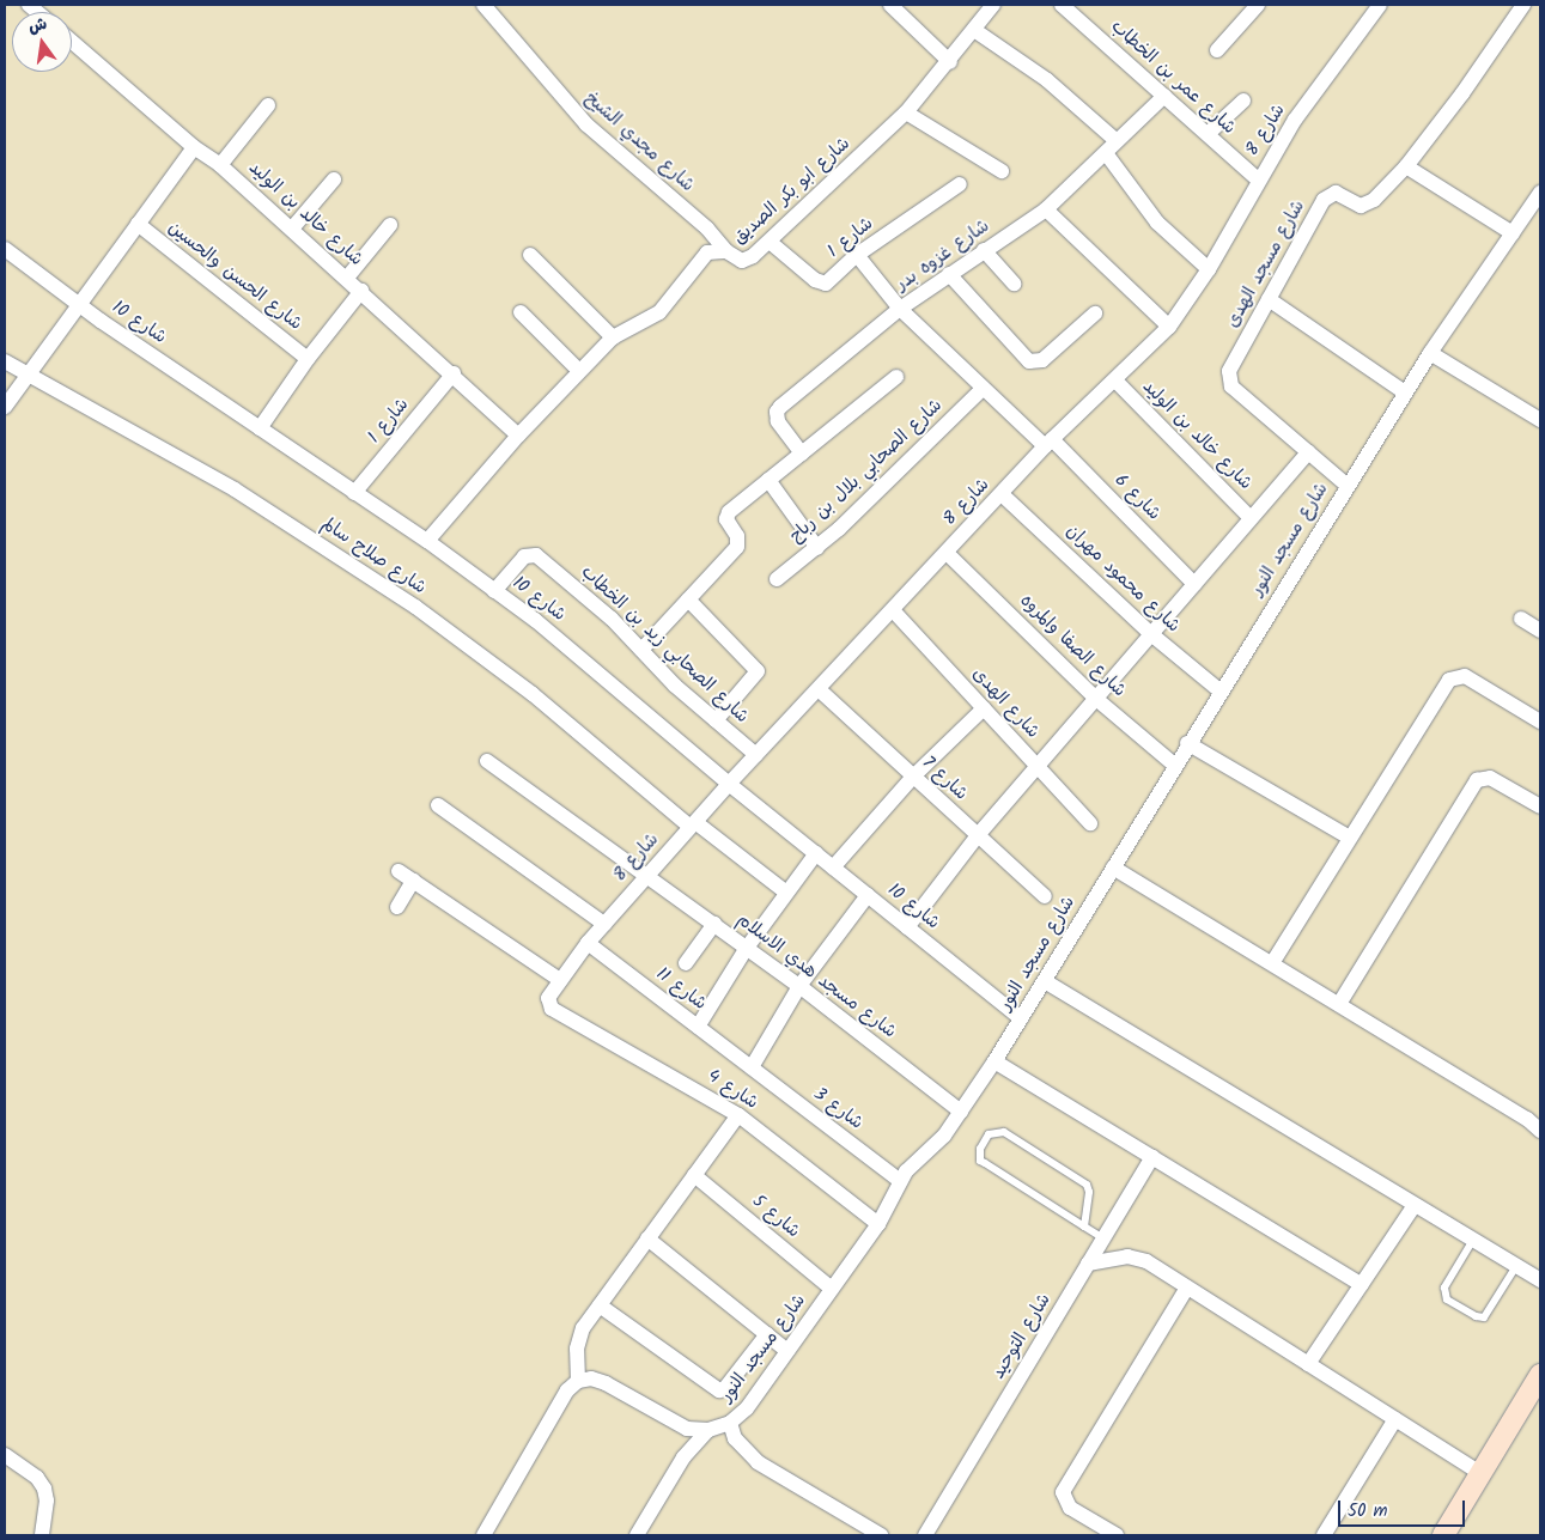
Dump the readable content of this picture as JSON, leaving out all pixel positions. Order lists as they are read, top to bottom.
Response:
{
  "streets": {
    "street": [
      "شارع عمر بن الخطاب",
      "شارع 8",
      "شارع مجدي الشيخ",
      "شارع ابو بكر الصديق",
      "شارع خالد بن الوليد",
      "شارع 1",
      "شارع غزوه بدر",
      "شارع مسجد الهدى",
      "شارع الحسن والحسين",
      "شارع 10",
      "شارع الصحابي بلال بن رباح",
      "شارع 6",
      "شارع مسجد النور",
      "شارع صلاح سالم",
      "شارع محمود مهران",
      "شارع الصحابي زيد بن الخطاب",
      "شارع الصفا والمروه",
      "شارع الهدى",
      "شارع 7",
      "شارع مسجد هدي الاسلام",
      "شارع 11",
      "شارع 4",
      "شارع 3",
      "شارع 5",
      "شارع التوحيد"
    ]
  },
  "crossings": [
    ["شارع عمر بن الخطاب", "شارع 8"],
    ["شارع عمر بن الخطاب", "شارع غزوه بدر"],
    ["شارع 8", "شارع خالد بن الوليد"],
    ["شارع 8", "شارع 10"],
    ["شارع 8", "شارع 6"],
    ["شارع 8", "شارع صلاح سالم"],
    ["شارع 8", "شارع محمود مهران"],
    ["شارع 8", "شارع الصحابي زيد بن الخطاب"],
    ["شارع 8", "شارع الصفا والمروه"],
    ["شارع 8", "شارع الهدى"],
    ["شارع 8", "شارع 7"],
    ["شارع 8", "شارع مسجد هدي الاسلام"],
    ["شارع 8", "شارع 11"],
    ["شارع 8", "شارع 4"],
    ["شارع مجدي الشيخ", "شارع ابو بكر الصديق"],
    ["شارع ابو بكر الصديق", "شارع خالد بن الوليد"],
    ["شارع ابو بكر الصديق", "شارع 1"],
    ["شارع ابو بكر الصديق", "شارع 10"],
    ["شارع خالد بن الوليد", "شارع 1"],
    ["شارع خالد بن الوليد", "شارع مسجد النور"],
    ["شارع 1", "شارع 10"],
    ["شارع 1", "شارع 6"],
    ["شارع غزوه بدر", "شارع 6"],
    ["شارع مسجد الهدى", "شارع مسجد النور"],
    ["شارع 10", "شارع مسجد النور"],
    ["شارع 10", "شارع الصحابي زيد بن الخطاب"],
    ["شارع الصحابي بلال بن رباح", "شارع 6"],
    ["شارع 6", "شارع مسجد النور"],
    ["شارع مسجد النور", "شارع محمود مهران"],
    ["شارع مسجد النور", "شارع الصفا والمروه"],
    ["شارع مسجد النور", "شارع الهدى"],
    ["شارع مسجد النور", "شارع 7"],
    ["شارع مسجد النور", "شارع مسجد هدي الاسلام"],
    ["شارع مسجد النور", "شارع 4"],
    ["شارع مسجد النور", "شارع 3"],
    ["شارع مسجد النور", "شارع 5"],
    ["شارع 11", "شارع 3"]
  ],
  "scale_bar": "50 m",
  "north": "top"
}
